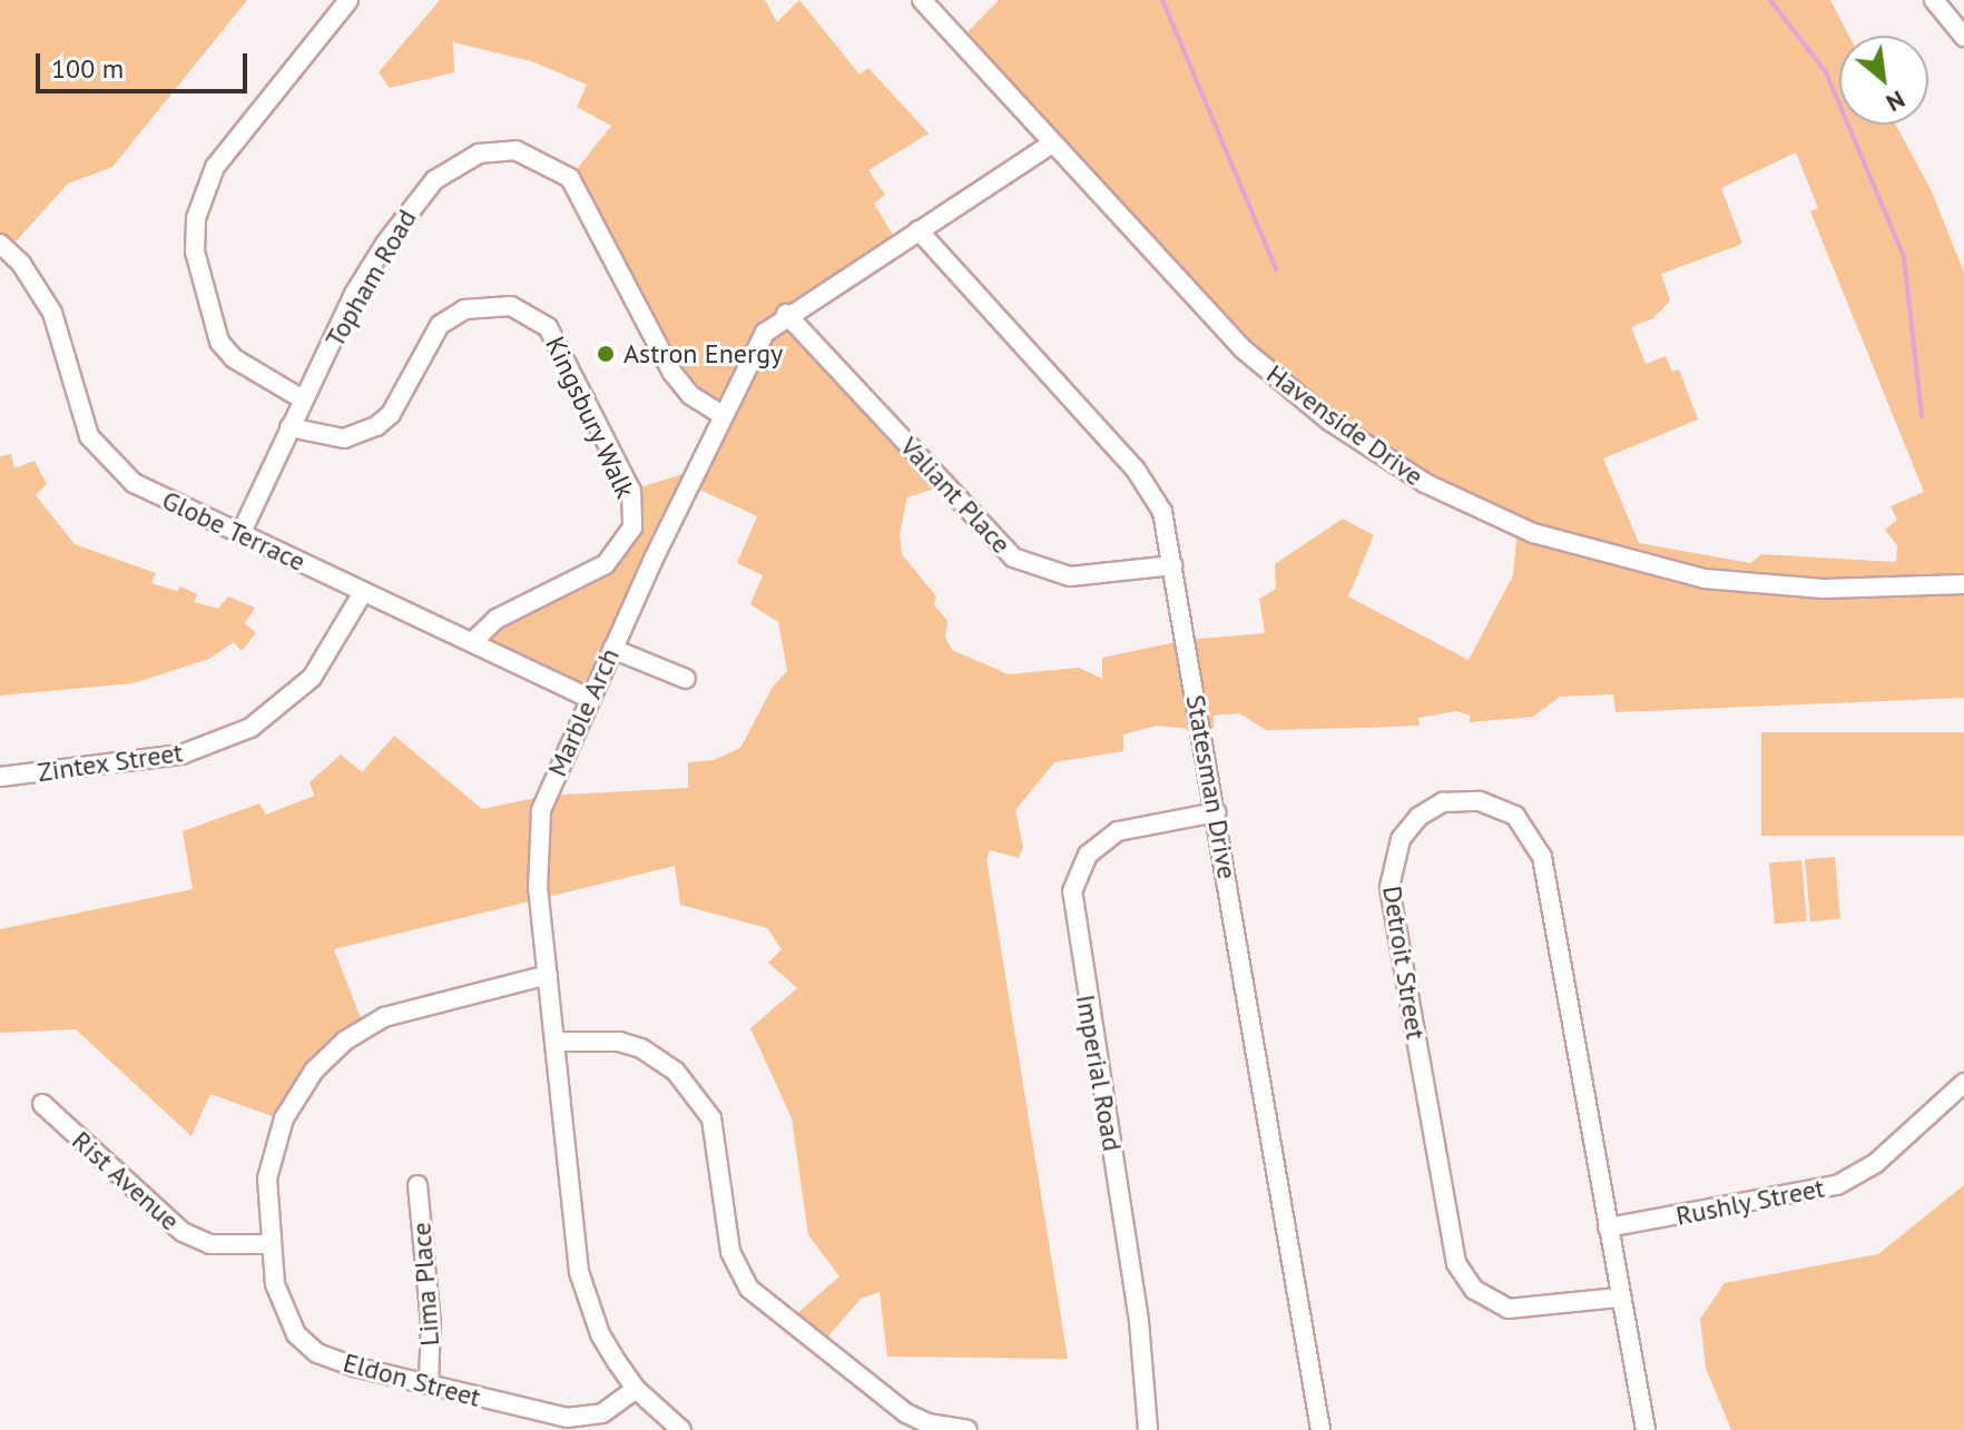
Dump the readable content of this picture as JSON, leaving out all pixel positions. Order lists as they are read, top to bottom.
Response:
{
  "streets": {
    "street": [
      "Topham Road",
      "Kingsbury Walk",
      "Havenside Drive",
      "Valiant Place",
      "Globe Terrace",
      "Marble Arch",
      "Zintex Street",
      "Statesman Drive",
      "Detroit Street",
      "Imperial Road",
      "Rist Avenue",
      "Rushly Street",
      "Lima Place",
      "Eldon Street"
    ]
  },
  "crossings": [
    ["Topham Road", "Kingsbury Walk"],
    ["Topham Road", "Globe Terrace"],
    ["Topham Road", "Marble Arch"],
    ["Kingsbury Walk", "Globe Terrace"],
    ["Havenside Drive", "Marble Arch"],
    ["Valiant Place", "Marble Arch"],
    ["Valiant Place", "Statesman Drive"],
    ["Globe Terrace", "Marble Arch"],
    ["Globe Terrace", "Zintex Street"],
    ["Marble Arch", "Statesman Drive"],
    ["Marble Arch", "Eldon Street"],
    ["Statesman Drive", "Imperial Road"],
    ["Detroit Street", "Rushly Street"],
    ["Rist Avenue", "Eldon Street"],
    ["Lima Place", "Eldon Street"]
  ],
  "places": ["Astron Energy"],
  "scale_bar": "100 m",
  "north": "bottom right"
}
